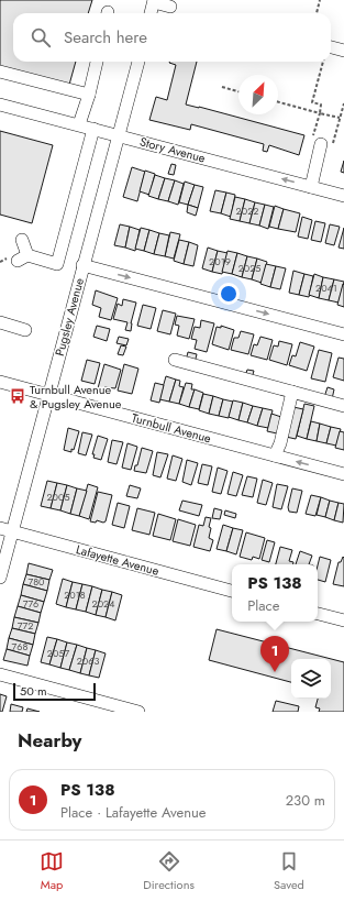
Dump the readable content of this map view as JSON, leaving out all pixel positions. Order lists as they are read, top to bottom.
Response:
{
  "streets": {
    "street": [
      "Story Avenue",
      "Pugsley Avenue",
      "Turnbull Avenue",
      "Lafayette Avenue"
    ]
  },
  "crossings": [
    ["Story Avenue", "Pugsley Avenue"],
    ["Pugsley Avenue", "Turnbull Avenue"],
    ["Pugsley Avenue", "Lafayette Avenue"]
  ],
  "one_way": ["Story Avenue"],
  "places": {
    "bus stop": ["Turnbull Avenue & Pugsley Avenue"]
  },
  "house_numbers": [
    "2022",
    "2019",
    "2025",
    "2041",
    "2005",
    "780",
    "2018",
    "776",
    "2024",
    "772",
    "768",
    "2057",
    "2063"
  ],
  "scale_bar": "50 m",
  "north": "top right",
  "page": {
    "search": "Search here",
    "popup": ["PS 138", "Place"],
    "pins": "1",
    "scale": "50 m",
    "heading": "Nearby",
    "list": [
      {
        "mark": "1",
        "name": "PS 138",
        "note": "Place · Lafayette Avenue",
        "value": "230 m"
      }
    ],
    "nav": ["Map", "Directions", "Saved"]
  }
}
